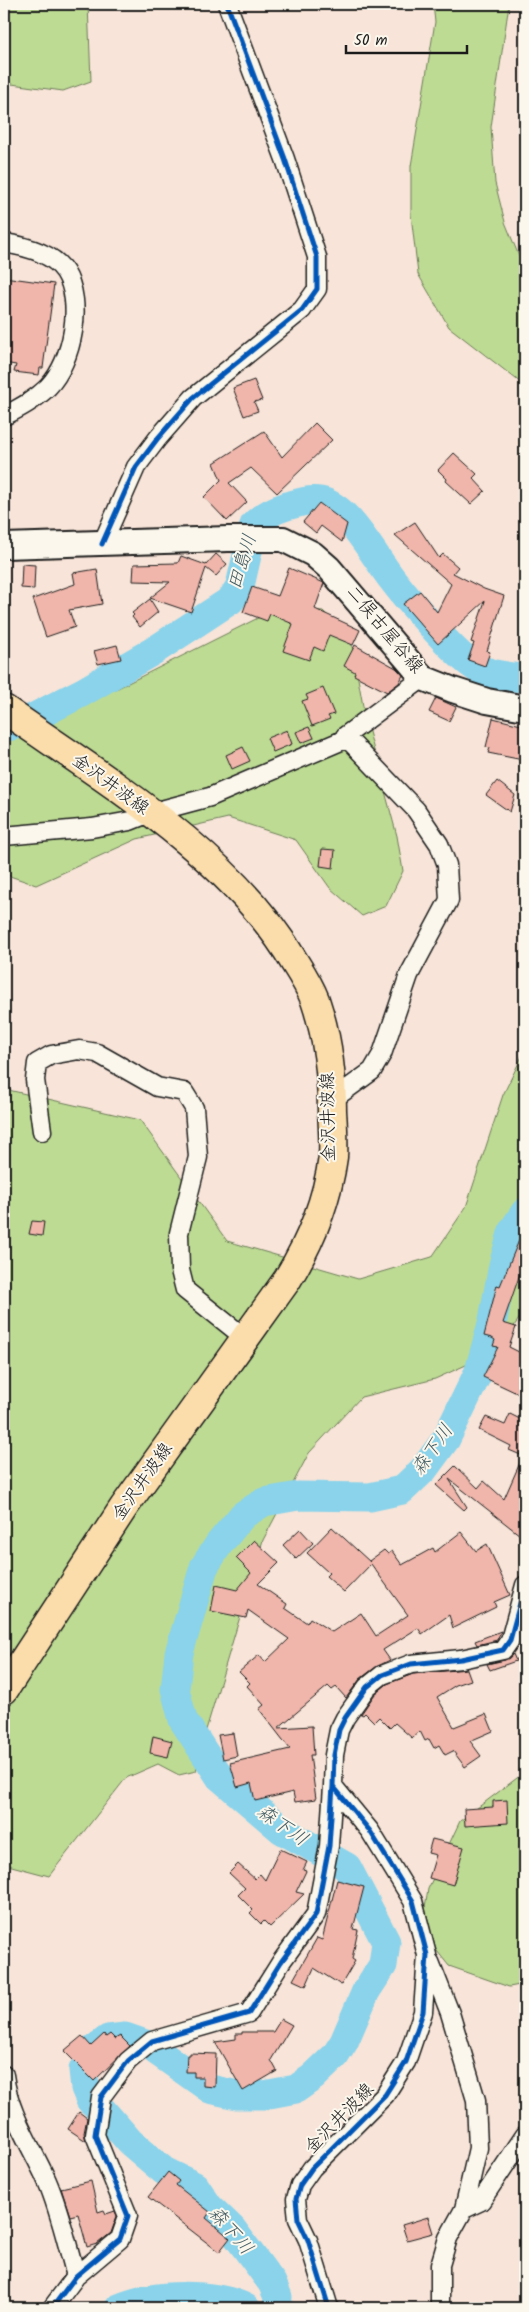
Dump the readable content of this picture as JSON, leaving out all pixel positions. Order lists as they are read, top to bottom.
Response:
{
  "streets": {
    "main road": ["二俣古屋谷線", "金沢井波線"]
  },
  "water": ["田島川", "森下川"],
  "scale_bar": "50 m"
}
